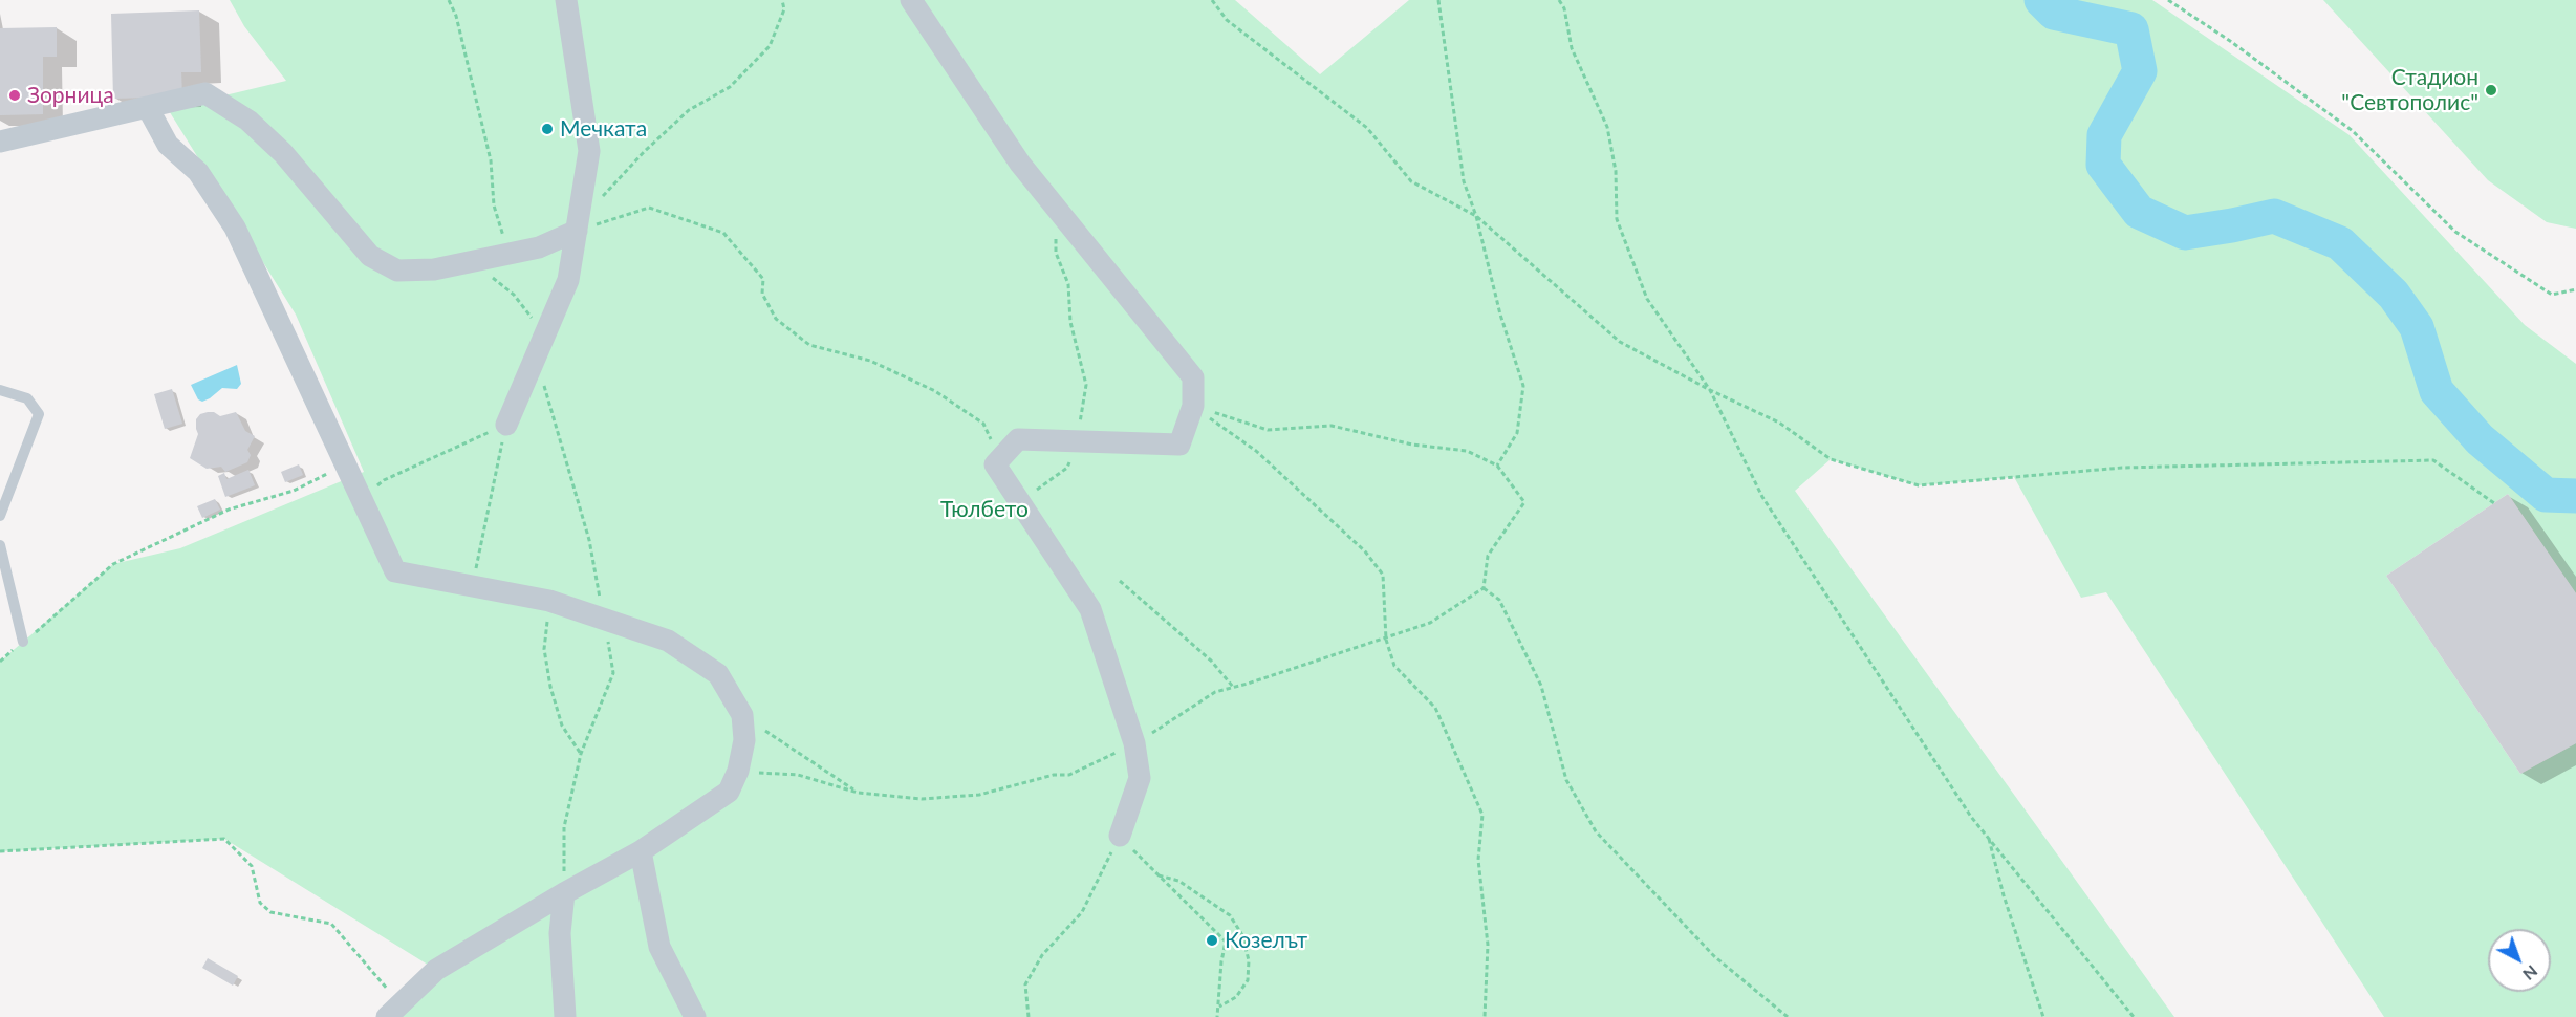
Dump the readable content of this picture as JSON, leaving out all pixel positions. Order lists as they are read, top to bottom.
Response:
{
  "parks": ["Тюлбето"],
  "places": [
    "Стадион \"Севтополис\"",
    "Зорница",
    "Мечката",
    "Козелът"
  ],
  "north": "bottom right"
}
